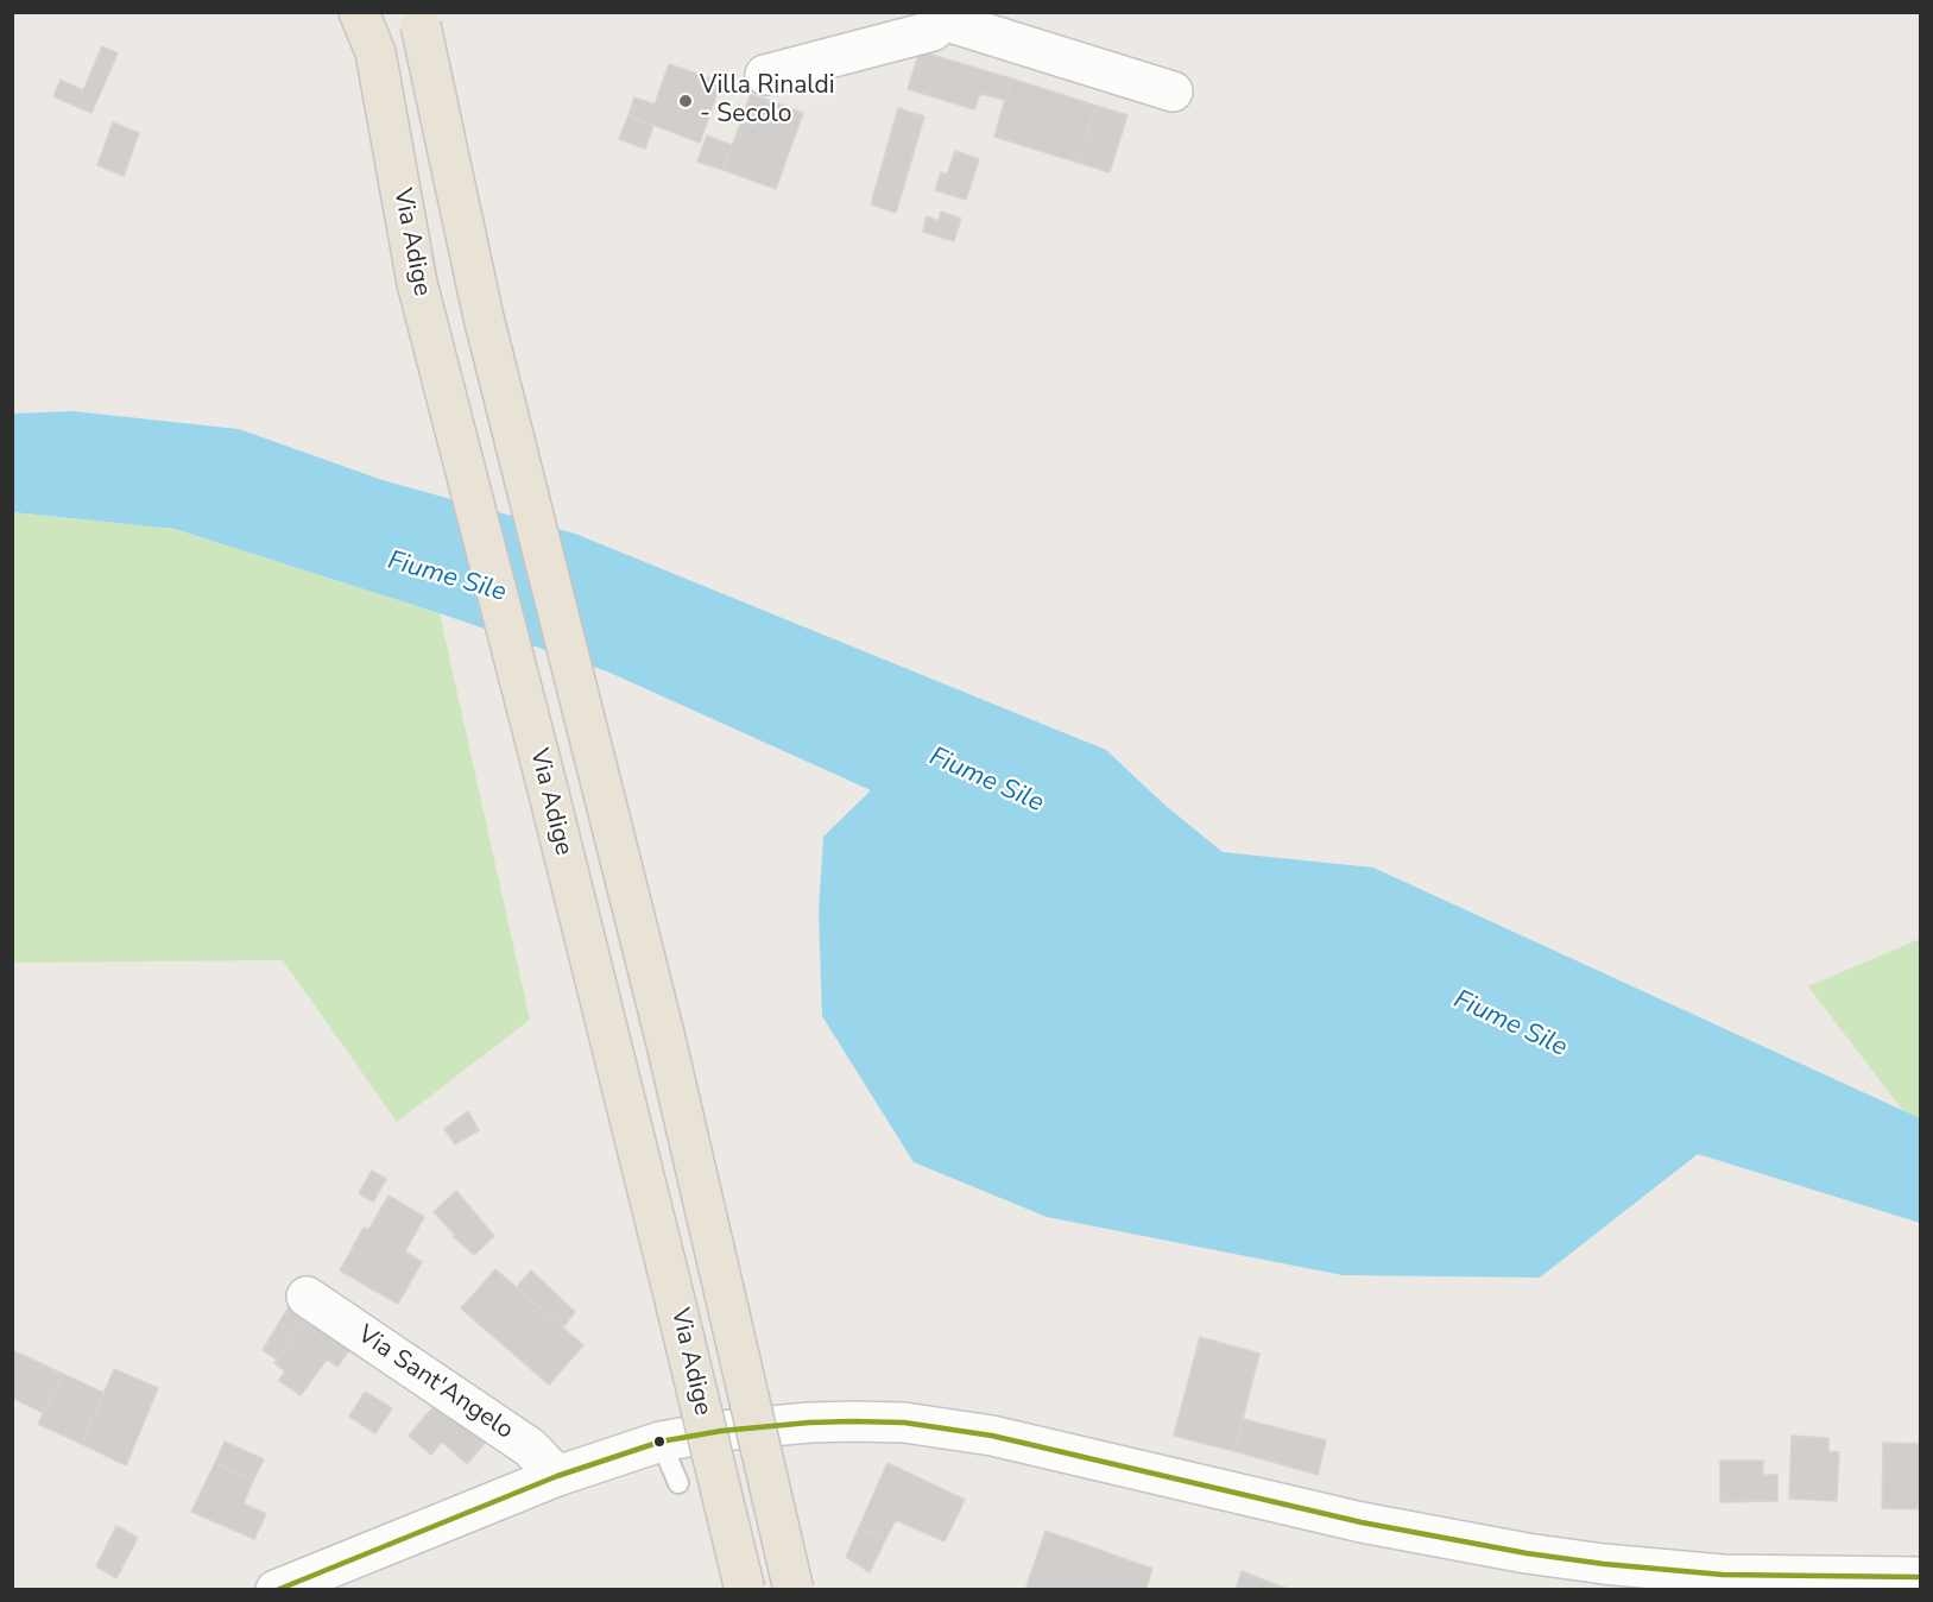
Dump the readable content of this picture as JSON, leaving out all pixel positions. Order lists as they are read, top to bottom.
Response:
{
  "streets": {
    "highway": ["Via Adige"],
    "street": ["Via Sant'Angelo"]
  },
  "water": ["Fiume Sile"],
  "places": ["Villa Rinaldi - Secolo"]
}
